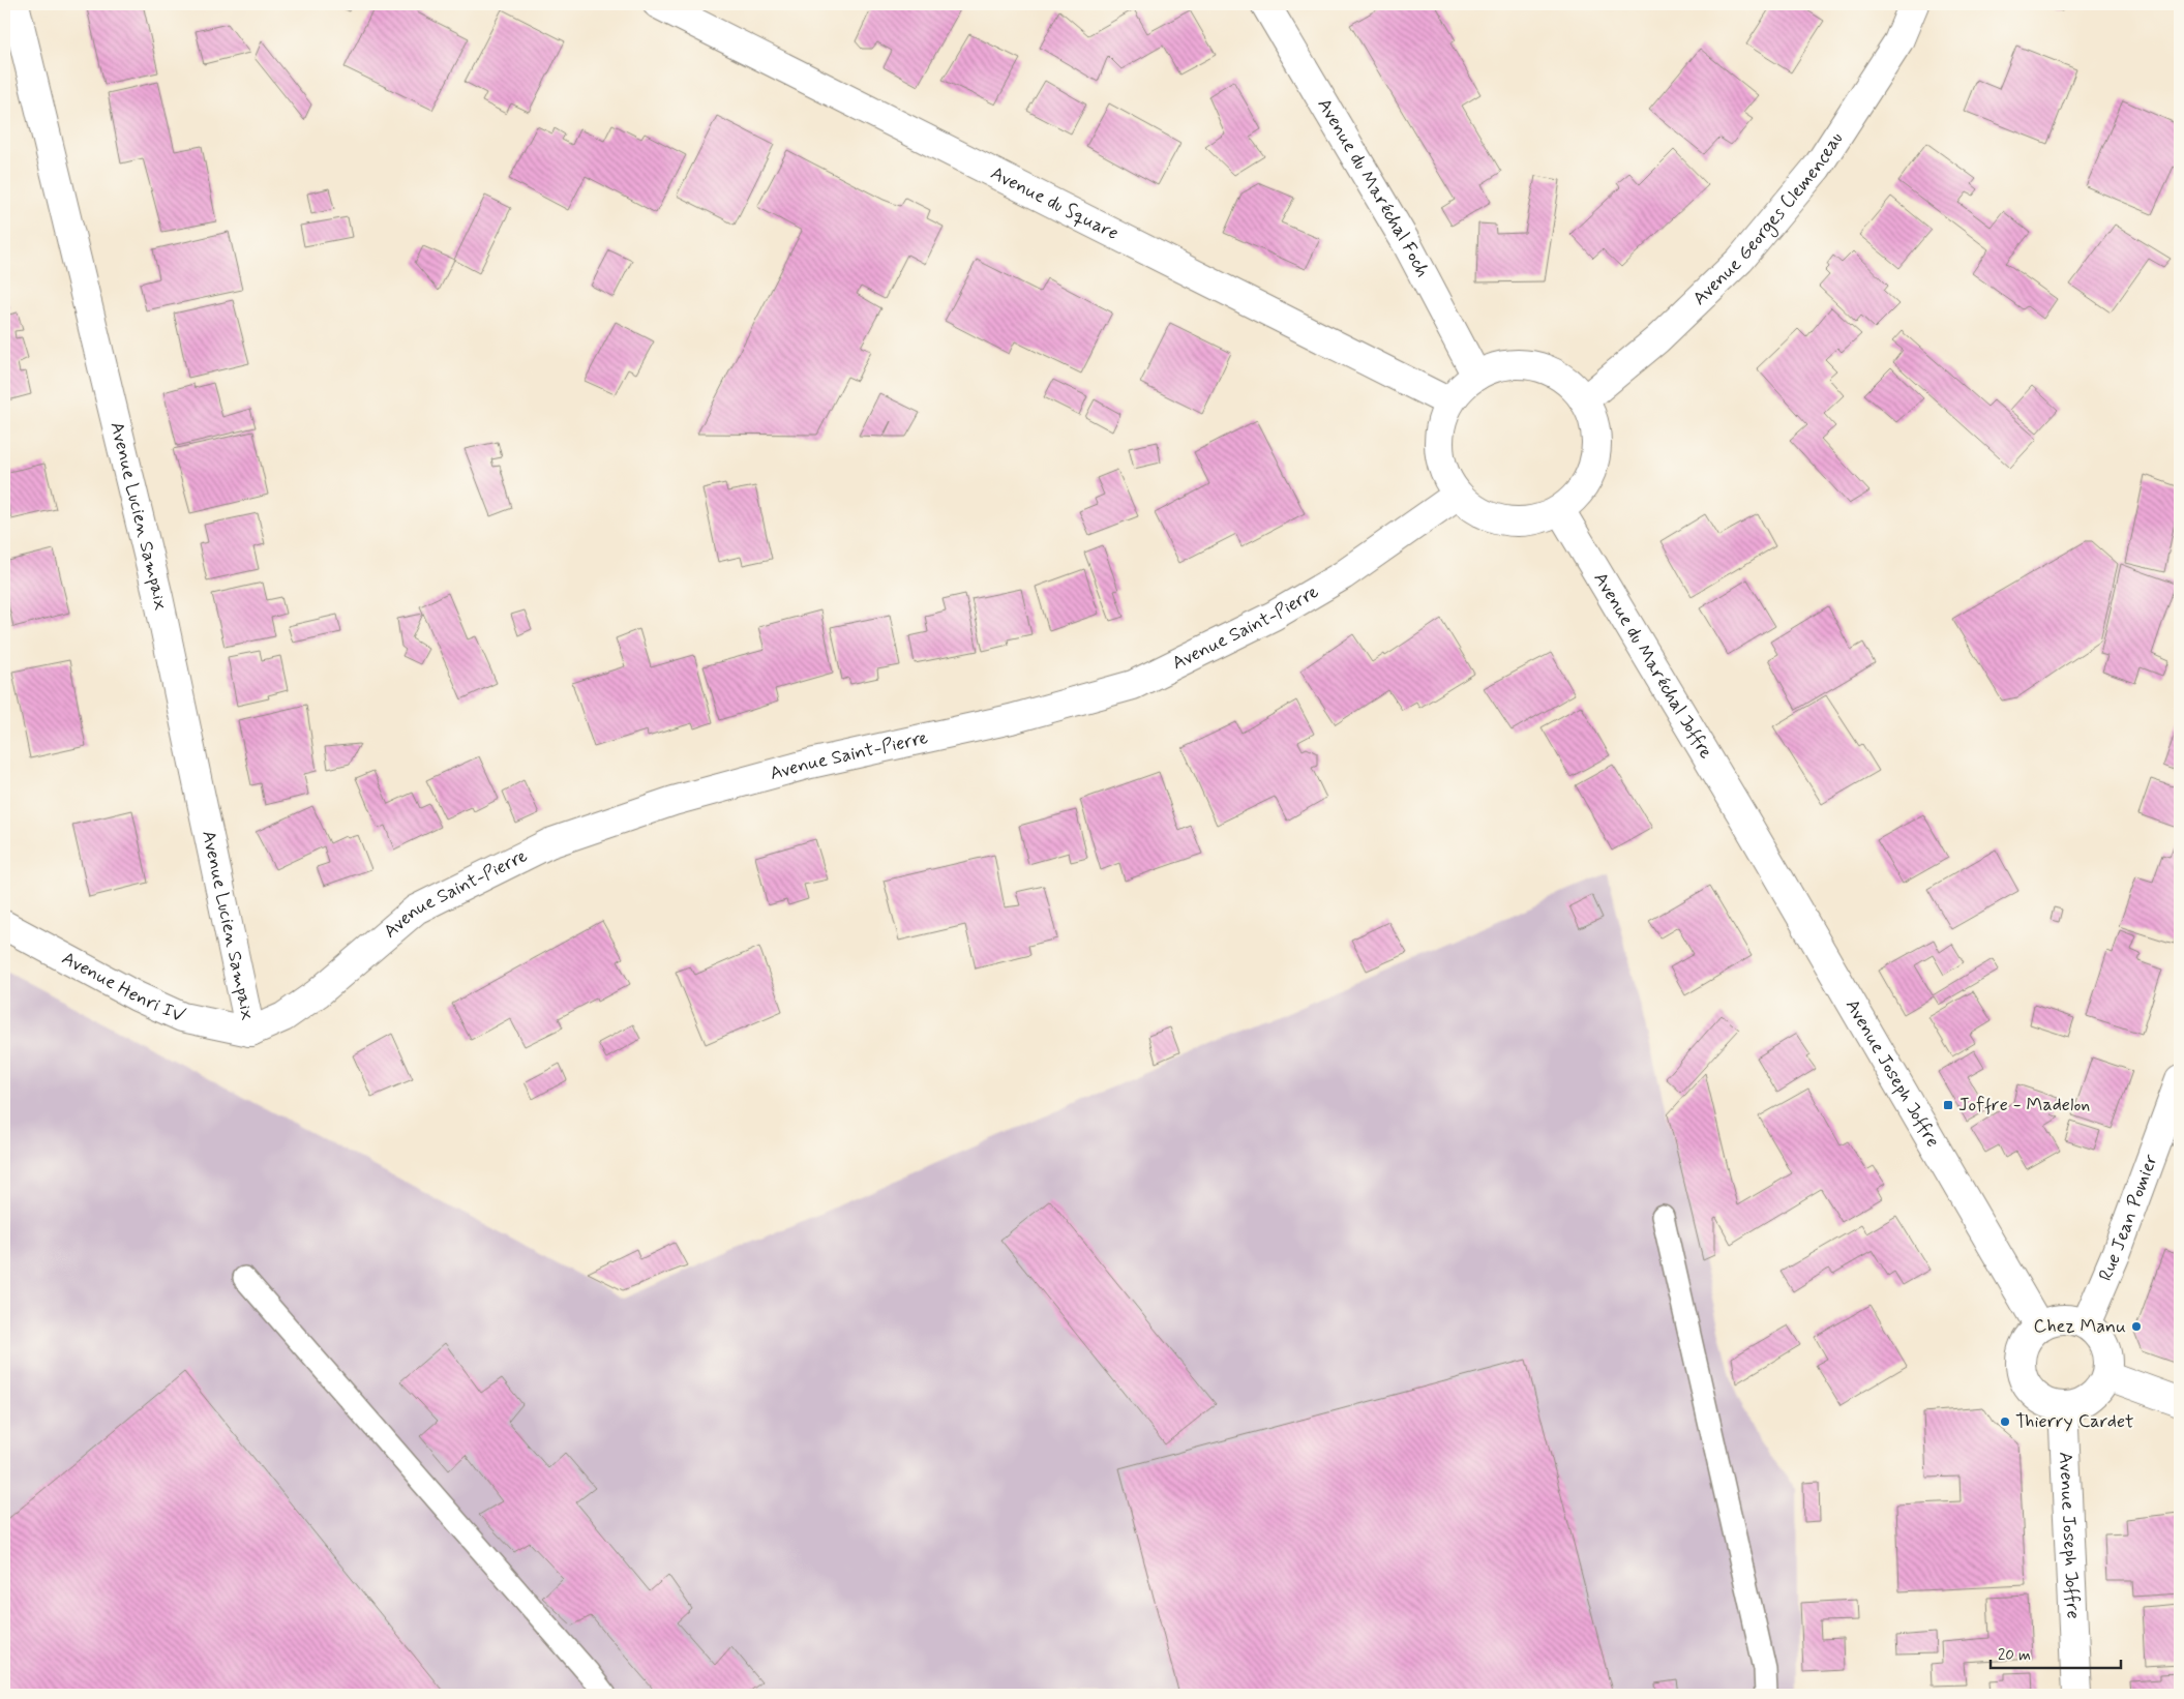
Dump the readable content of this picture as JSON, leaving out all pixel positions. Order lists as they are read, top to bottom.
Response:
{
  "streets": {
    "street": [
      "Avenue du Maréchal Foch",
      "Avenue du Square",
      "Avenue Georges Clemenceau",
      "Avenue Lucien Sampaix",
      "Avenue Saint-Pierre",
      "Avenue du Maréchal Joffre",
      "Avenue Henri IV",
      "Avenue Joseph Joffre",
      "Rue Jean Pomier"
    ]
  },
  "crossings": [
    ["Avenue du Maréchal Foch", "Avenue du Square"],
    ["Avenue du Maréchal Foch", "Avenue Georges Clemenceau"],
    ["Avenue du Maréchal Foch", "Avenue Saint-Pierre"],
    ["Avenue du Maréchal Foch", "Avenue du Maréchal Joffre"],
    ["Avenue du Square", "Avenue Georges Clemenceau"],
    ["Avenue du Square", "Avenue Saint-Pierre"],
    ["Avenue du Square", "Avenue du Maréchal Joffre"],
    ["Avenue Georges Clemenceau", "Avenue Saint-Pierre"],
    ["Avenue Georges Clemenceau", "Avenue du Maréchal Joffre"],
    ["Avenue Lucien Sampaix", "Avenue Saint-Pierre"],
    ["Avenue Lucien Sampaix", "Avenue Henri IV"],
    ["Avenue Saint-Pierre", "Avenue du Maréchal Joffre"],
    ["Avenue Saint-Pierre", "Avenue Henri IV"],
    ["Avenue du Maréchal Joffre", "Avenue Joseph Joffre"],
    ["Avenue Joseph Joffre", "Rue Jean Pomier"]
  ],
  "places": {
    "transit": ["Joffre - Madelon"],
    "other": ["Chez Manu", "Thierry Cardet"]
  },
  "scale_bar": "20 m"
}
